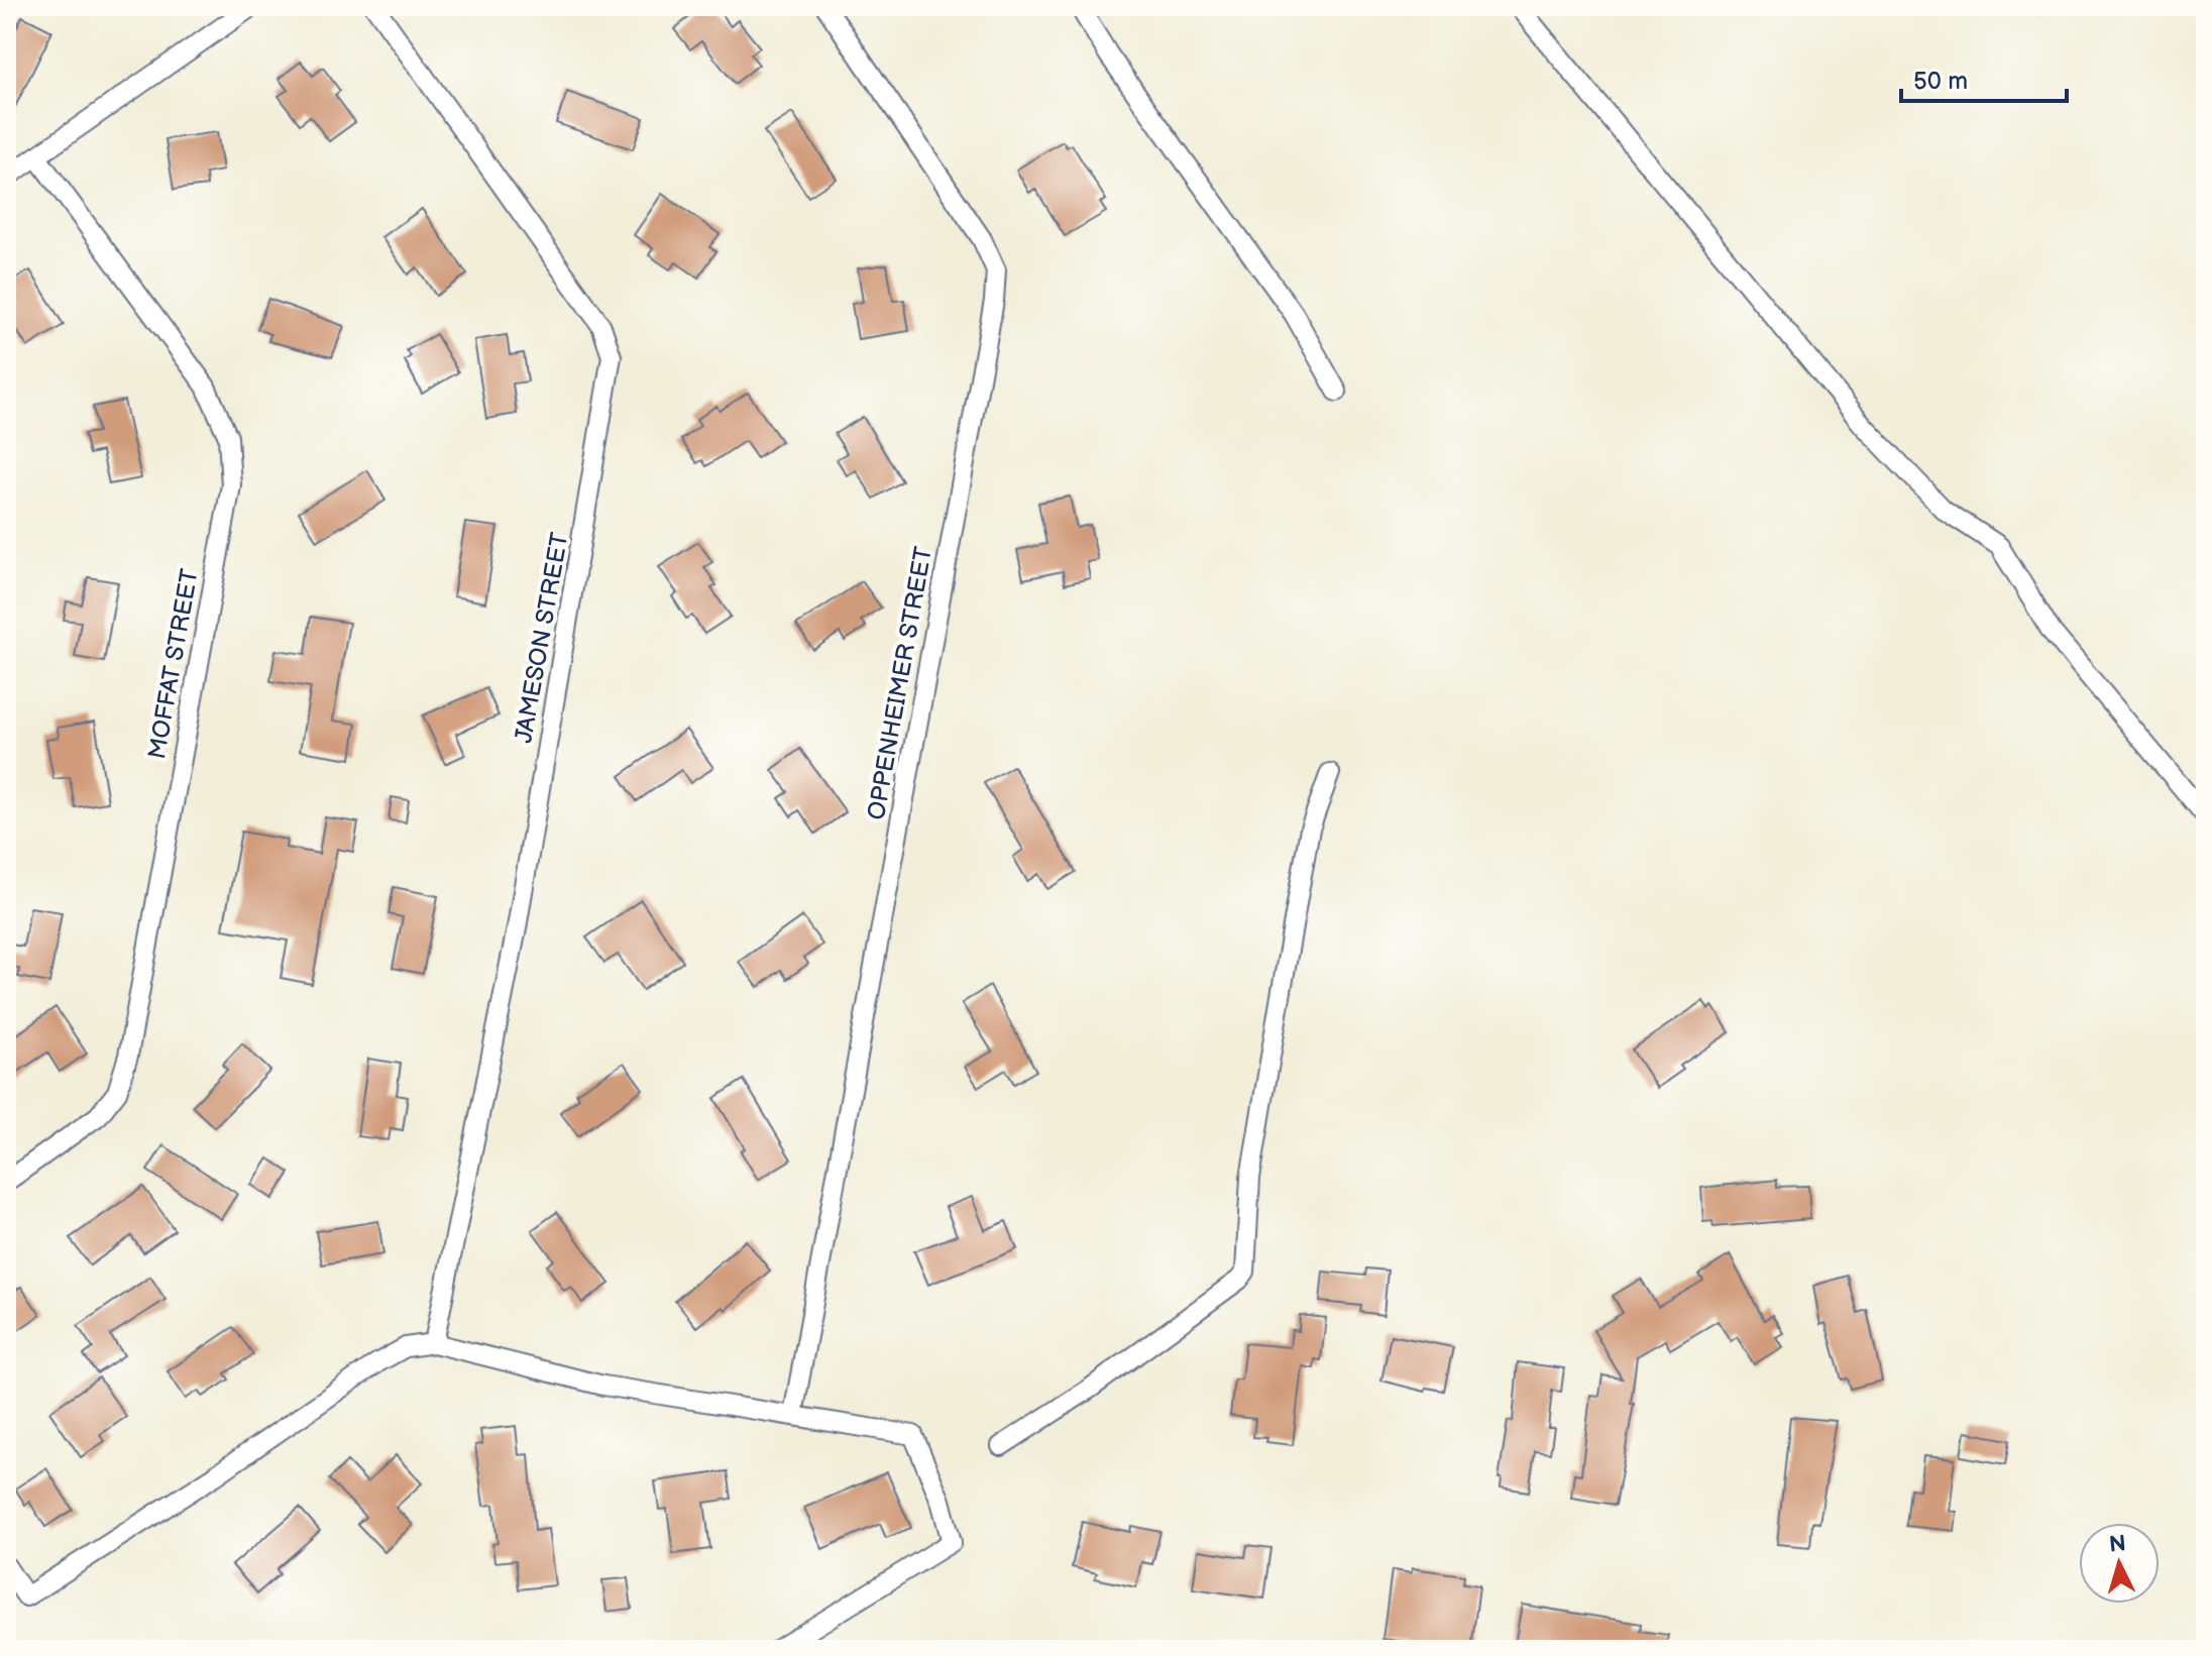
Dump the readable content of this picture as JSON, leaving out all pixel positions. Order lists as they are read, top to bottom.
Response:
{
  "streets": {
    "street": ["JAMESON STREET", "MOFFAT STREET", "OPPENHEIMER STREET"]
  },
  "scale_bar": "50 m",
  "north": "top"
}
